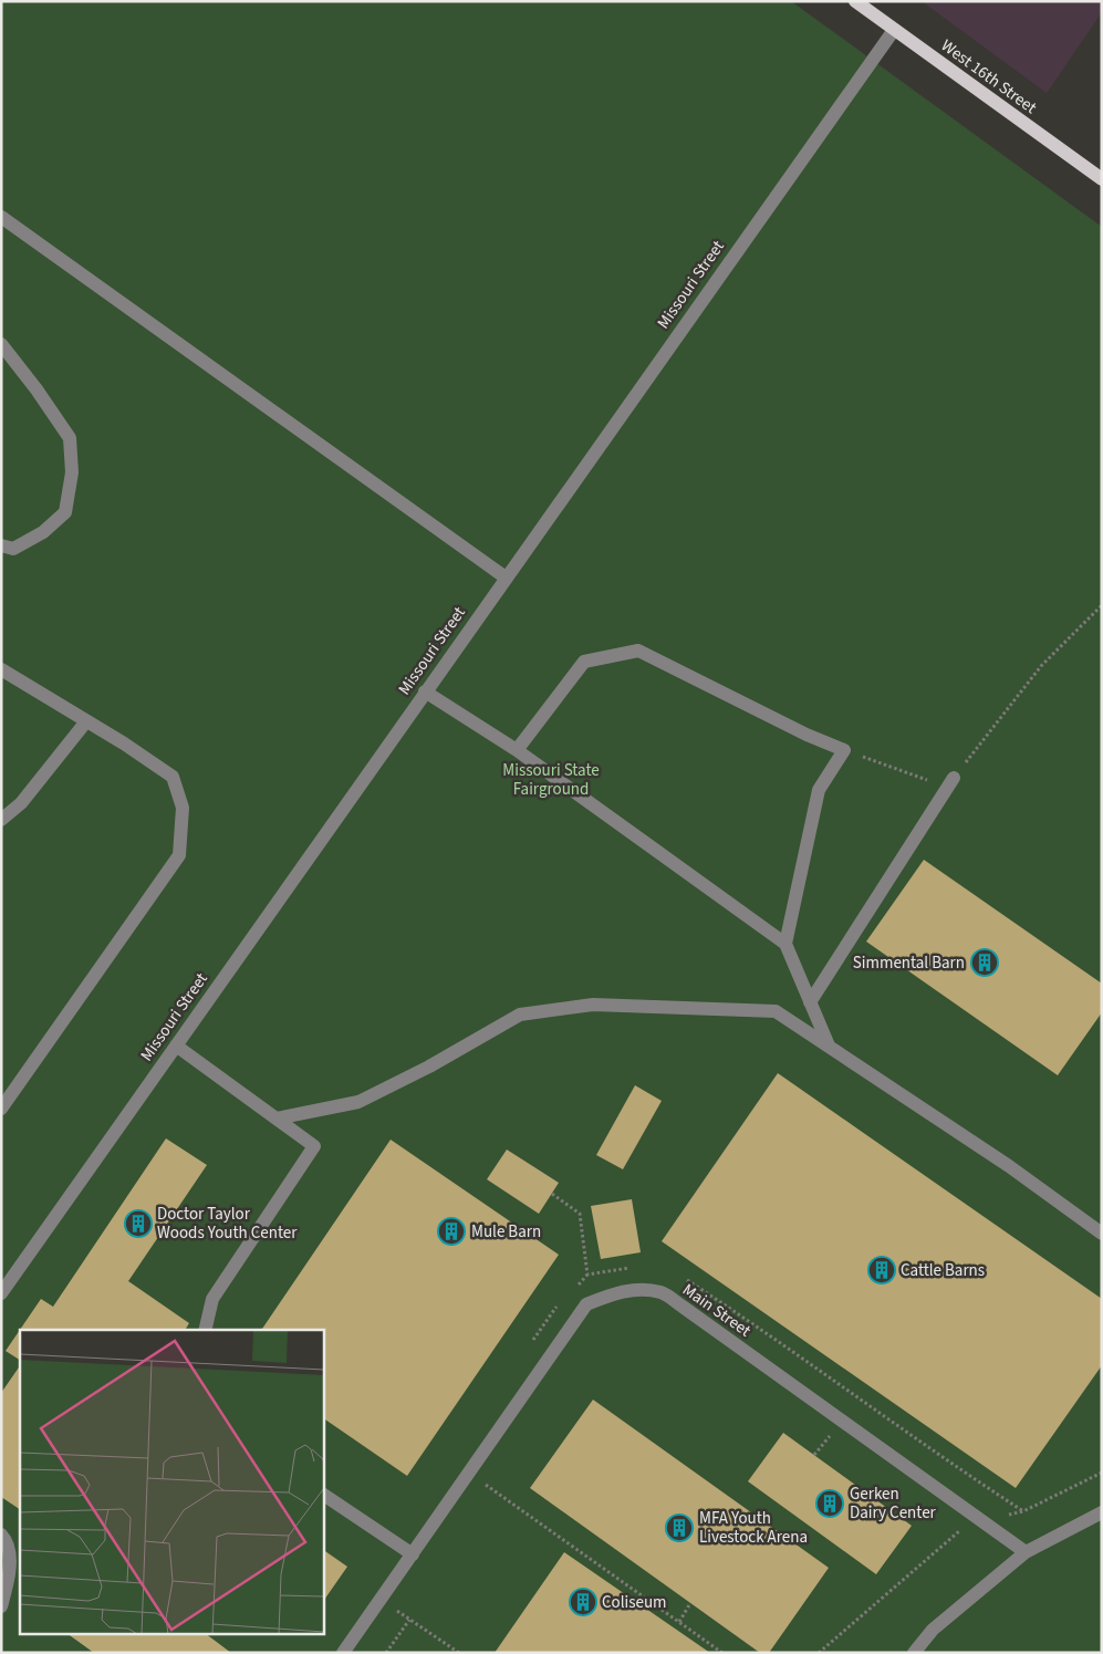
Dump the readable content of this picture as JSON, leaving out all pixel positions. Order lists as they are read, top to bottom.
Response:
{
  "streets": {
    "main road": ["West 16th Street"],
    "street": ["Missouri Street", "Main Street"]
  },
  "crossings": [
    ["West 16th Street", "Missouri Street"]
  ],
  "parks": ["Missouri State Fairground"],
  "places": {
    "building": [
      "Simmental Barn",
      "Doctor Taylor Woods Youth Center",
      "Mule Barn",
      "Cattle Barns",
      "Gerken Dairy Center",
      "MFA Youth Livestock Arena",
      "Coliseum"
    ]
  }
}
